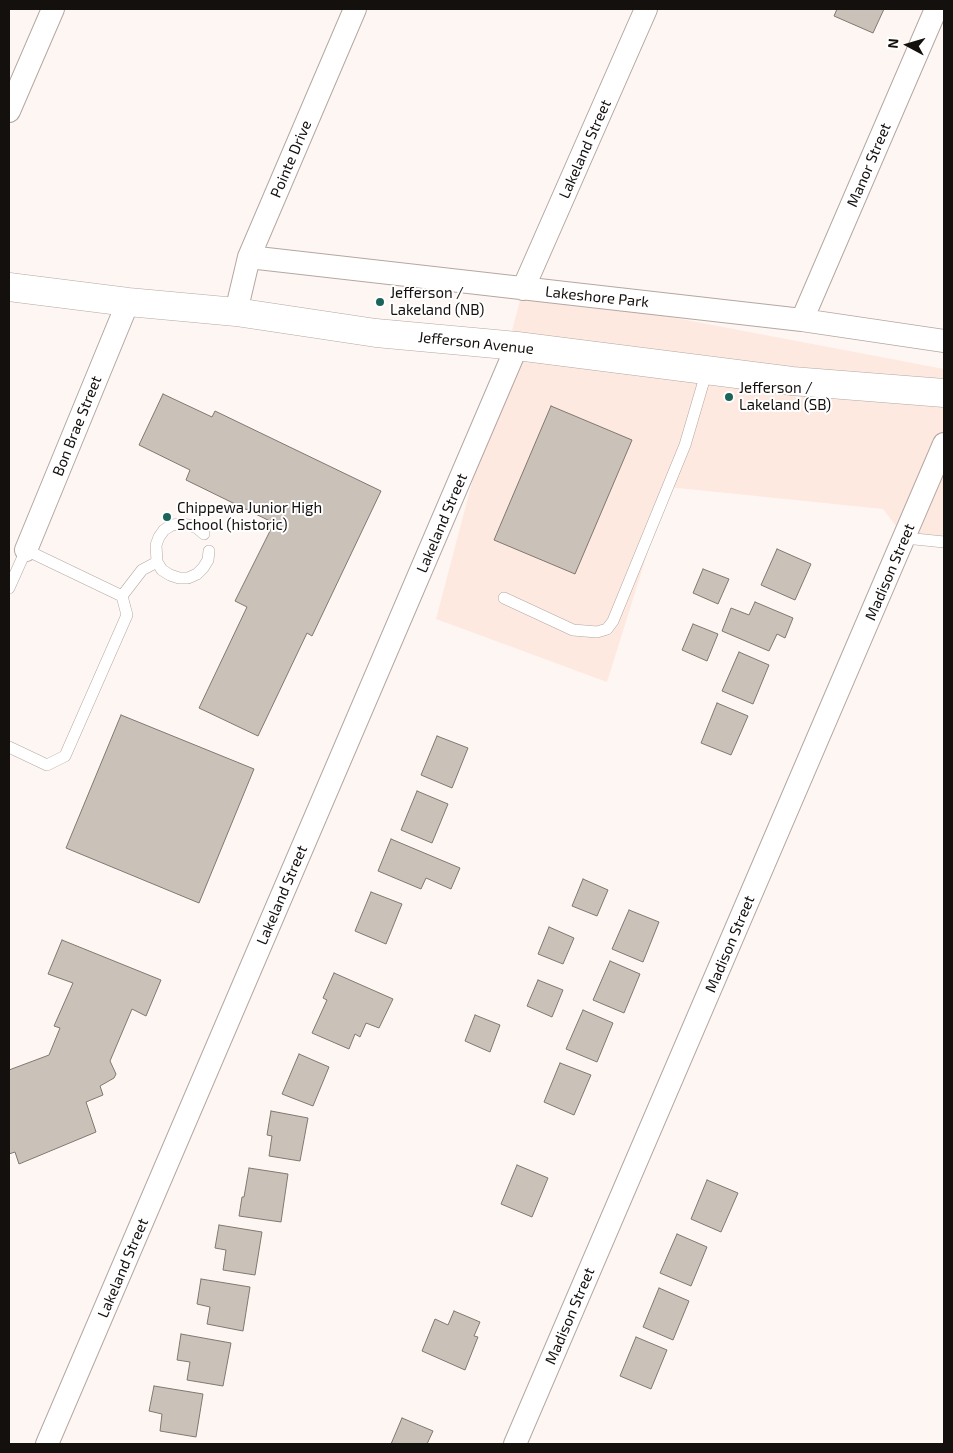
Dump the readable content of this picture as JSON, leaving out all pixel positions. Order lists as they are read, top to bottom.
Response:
{
  "streets": {
    "main road": ["Jefferson Avenue"],
    "street": [
      "Lakeland Street",
      "Pointe Drive",
      "Manor Street",
      "Lakeshore Park",
      "Bon Brae Street",
      "Madison Street"
    ]
  },
  "crossings": [
    ["Lakeland Street", "Lakeshore Park"],
    ["Lakeland Street", "Jefferson Avenue"],
    ["Pointe Drive", "Lakeshore Park"],
    ["Pointe Drive", "Jefferson Avenue"],
    ["Manor Street", "Lakeshore Park"],
    ["Jefferson Avenue", "Bon Brae Street"]
  ],
  "places": ["Jefferson / Lakeland (NB)", "Jefferson / Lakeland (SB)", "Chippewa Junior High School (historic)"],
  "north": "left"
}
